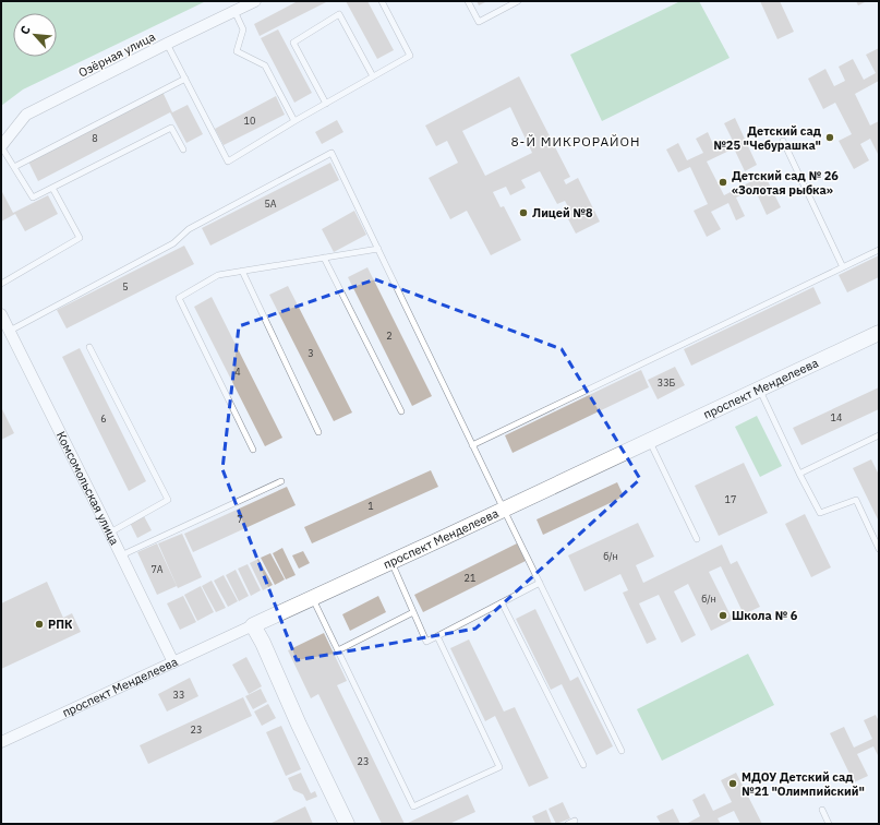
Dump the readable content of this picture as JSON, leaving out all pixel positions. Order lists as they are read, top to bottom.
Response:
{
  "streets": {
    "street": ["Озёрная улица", "проспект Менделеева", "Комсомольская улица"]
  },
  "crossings": [
    ["проспект Менделеева", "Комсомольская улица"]
  ],
  "districts": ["8-Й МИКРОРАЙОН"],
  "places": [
    "Детский сад №25 \"Чебурашка\"",
    "Детский сад № 26 «Золотая рыбка»",
    "Лицей №8",
    "Школа № 6",
    "РПК",
    "МДОУ Детский сад №21 \"Олимпийский\""
  ],
  "house_numbers": [
    "10",
    "8",
    "5А",
    "5",
    "2",
    "3",
    "4",
    "33Б",
    "14",
    "6",
    "17",
    "1",
    "7",
    "б/н",
    "7А",
    "21",
    "б/н",
    "33",
    "23",
    "23"
  ],
  "north": "top left"
}
